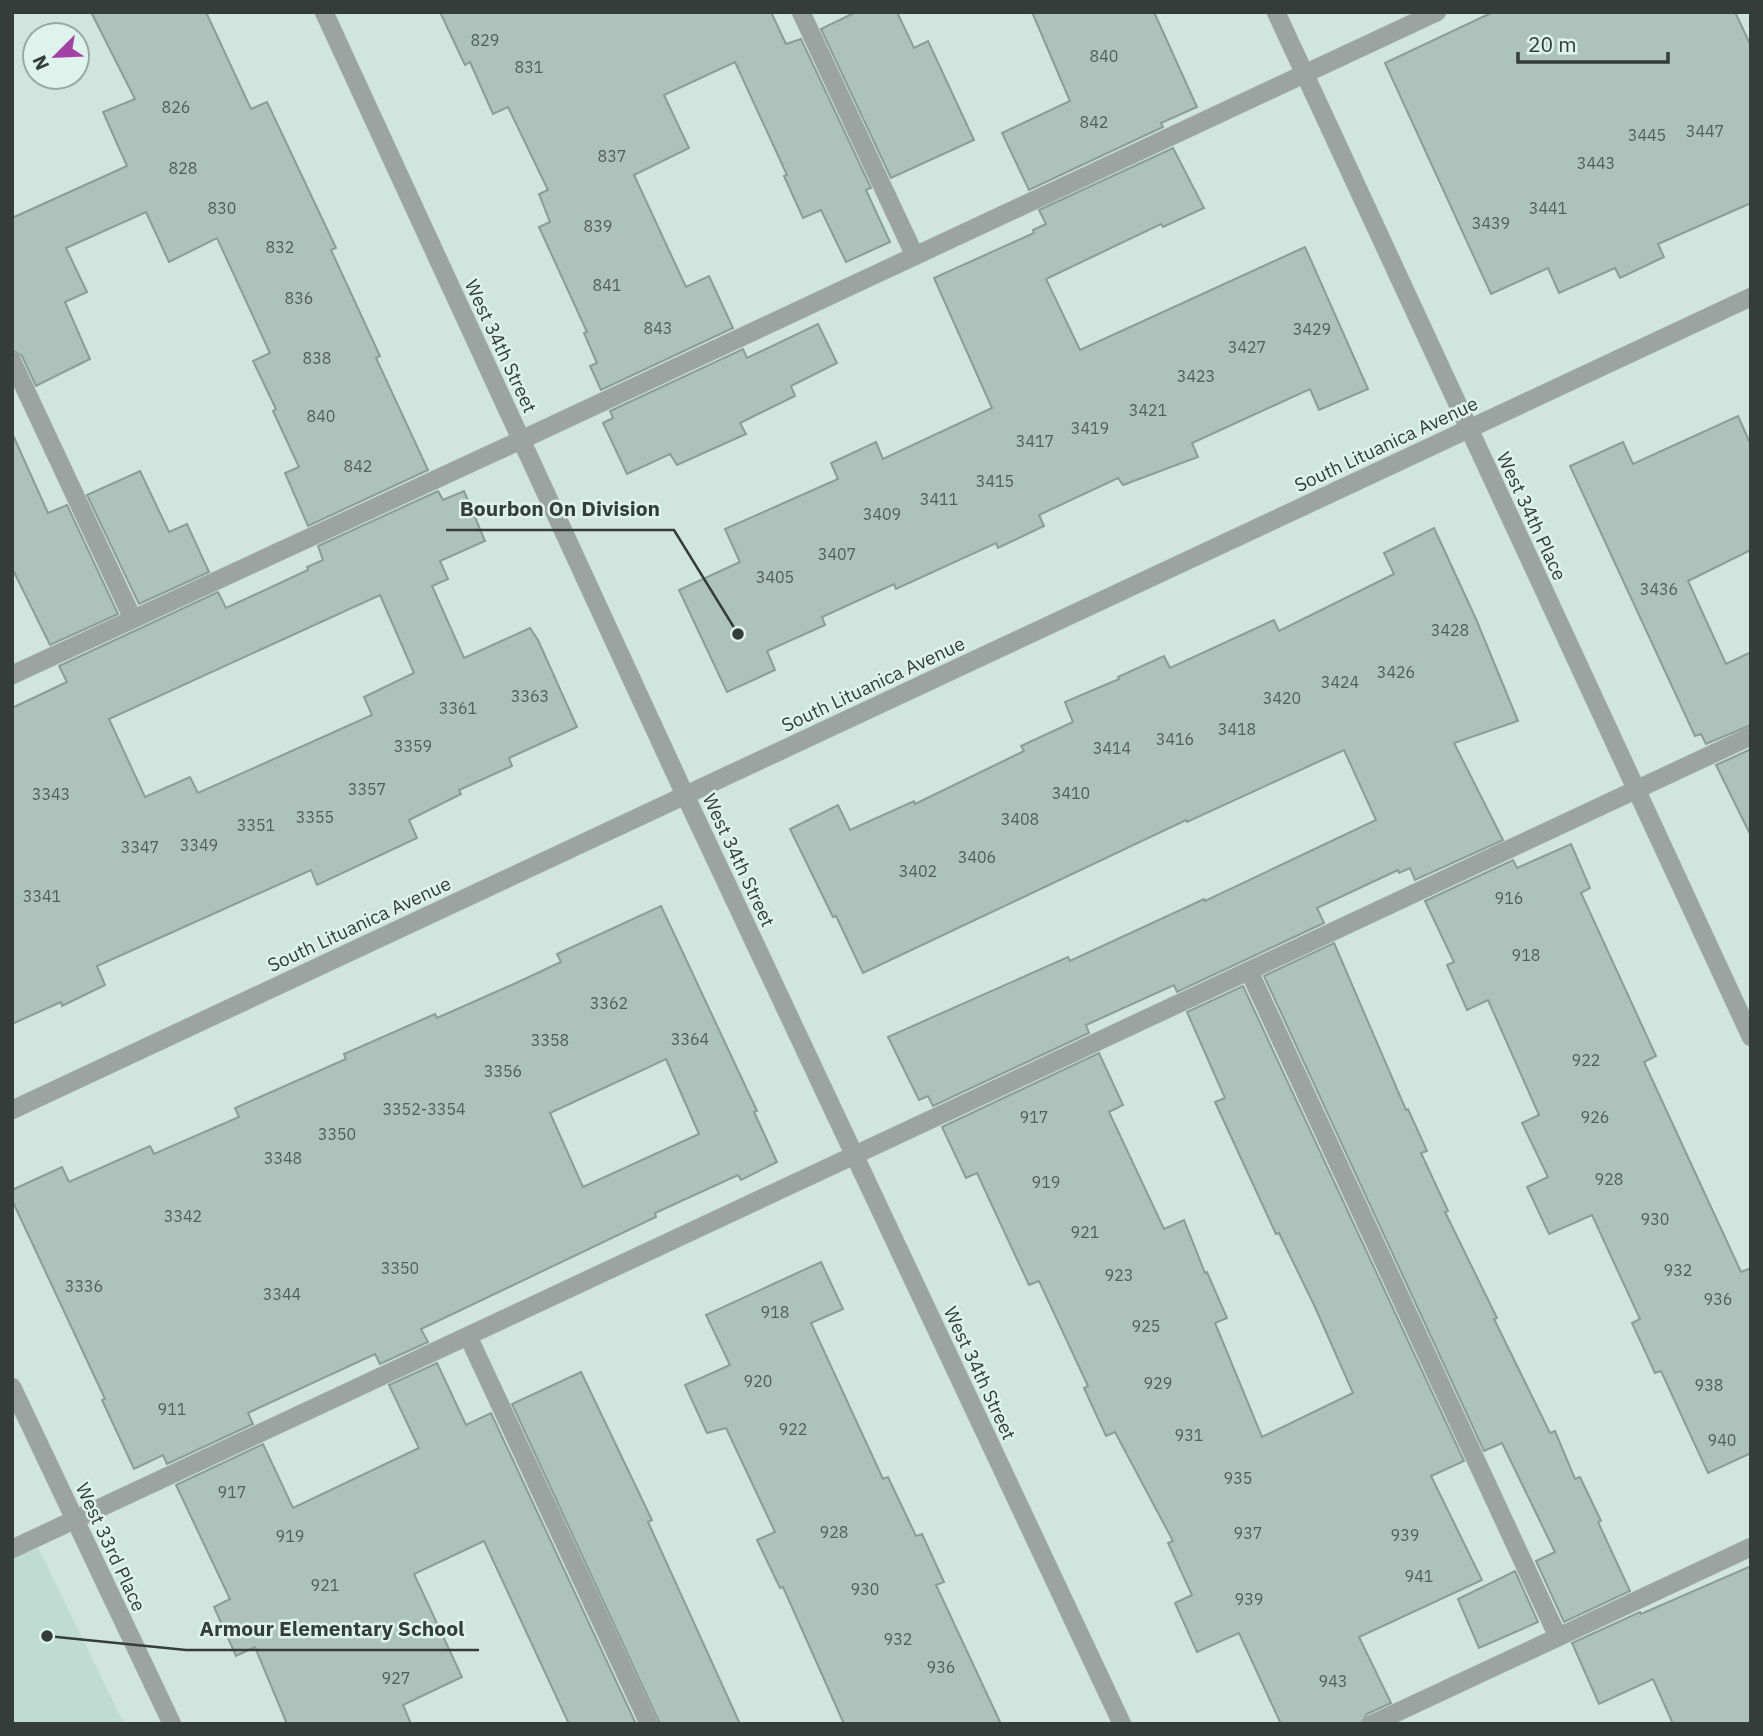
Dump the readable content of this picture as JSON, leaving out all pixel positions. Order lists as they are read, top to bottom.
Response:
{
  "streets": {
    "street": [
      "West 34th Street",
      "South Lituanica Avenue",
      "West 34th Place",
      "West 33rd Place"
    ]
  },
  "crossings": [
    ["West 34th Street", "South Lituanica Avenue"],
    ["South Lituanica Avenue", "West 34th Place"]
  ],
  "places": ["Bourbon On Division", "Armour Elementary School"],
  "house_numbers": [
    "829",
    "840",
    "831",
    "826",
    "842",
    "3447",
    "3445",
    "837",
    "3443",
    "828",
    "830",
    "3441",
    "3439",
    "839",
    "832",
    "841",
    "836",
    "843",
    "3429",
    "3427",
    "838",
    "3423",
    "3421",
    "840",
    "3419",
    "3417",
    "842",
    "3415",
    "3411",
    "3409",
    "3407",
    "3405",
    "3436",
    "3428",
    "3426",
    "3424",
    "3363",
    "3420",
    "3361",
    "3418",
    "3416",
    "3359",
    "3414",
    "3357",
    "3410",
    "3343",
    "3355",
    "3408",
    "3351",
    "3349",
    "3347",
    "3406",
    "3402",
    "3341",
    "916",
    "918",
    "3362",
    "3364",
    "3358",
    "922",
    "3356",
    "3352-3354",
    "917",
    "926",
    "3350",
    "3348",
    "928",
    "919",
    "3342",
    "930",
    "921",
    "3350",
    "932",
    "923",
    "3336",
    "3344",
    "936",
    "918",
    "925",
    "920",
    "929",
    "938",
    "911",
    "922",
    "931",
    "940",
    "935",
    "917",
    "928",
    "937",
    "939",
    "919",
    "941",
    "921",
    "930",
    "939",
    "932",
    "936",
    "927",
    "943"
  ],
  "scale_bar": "20 m",
  "north": "bottom left"
}
